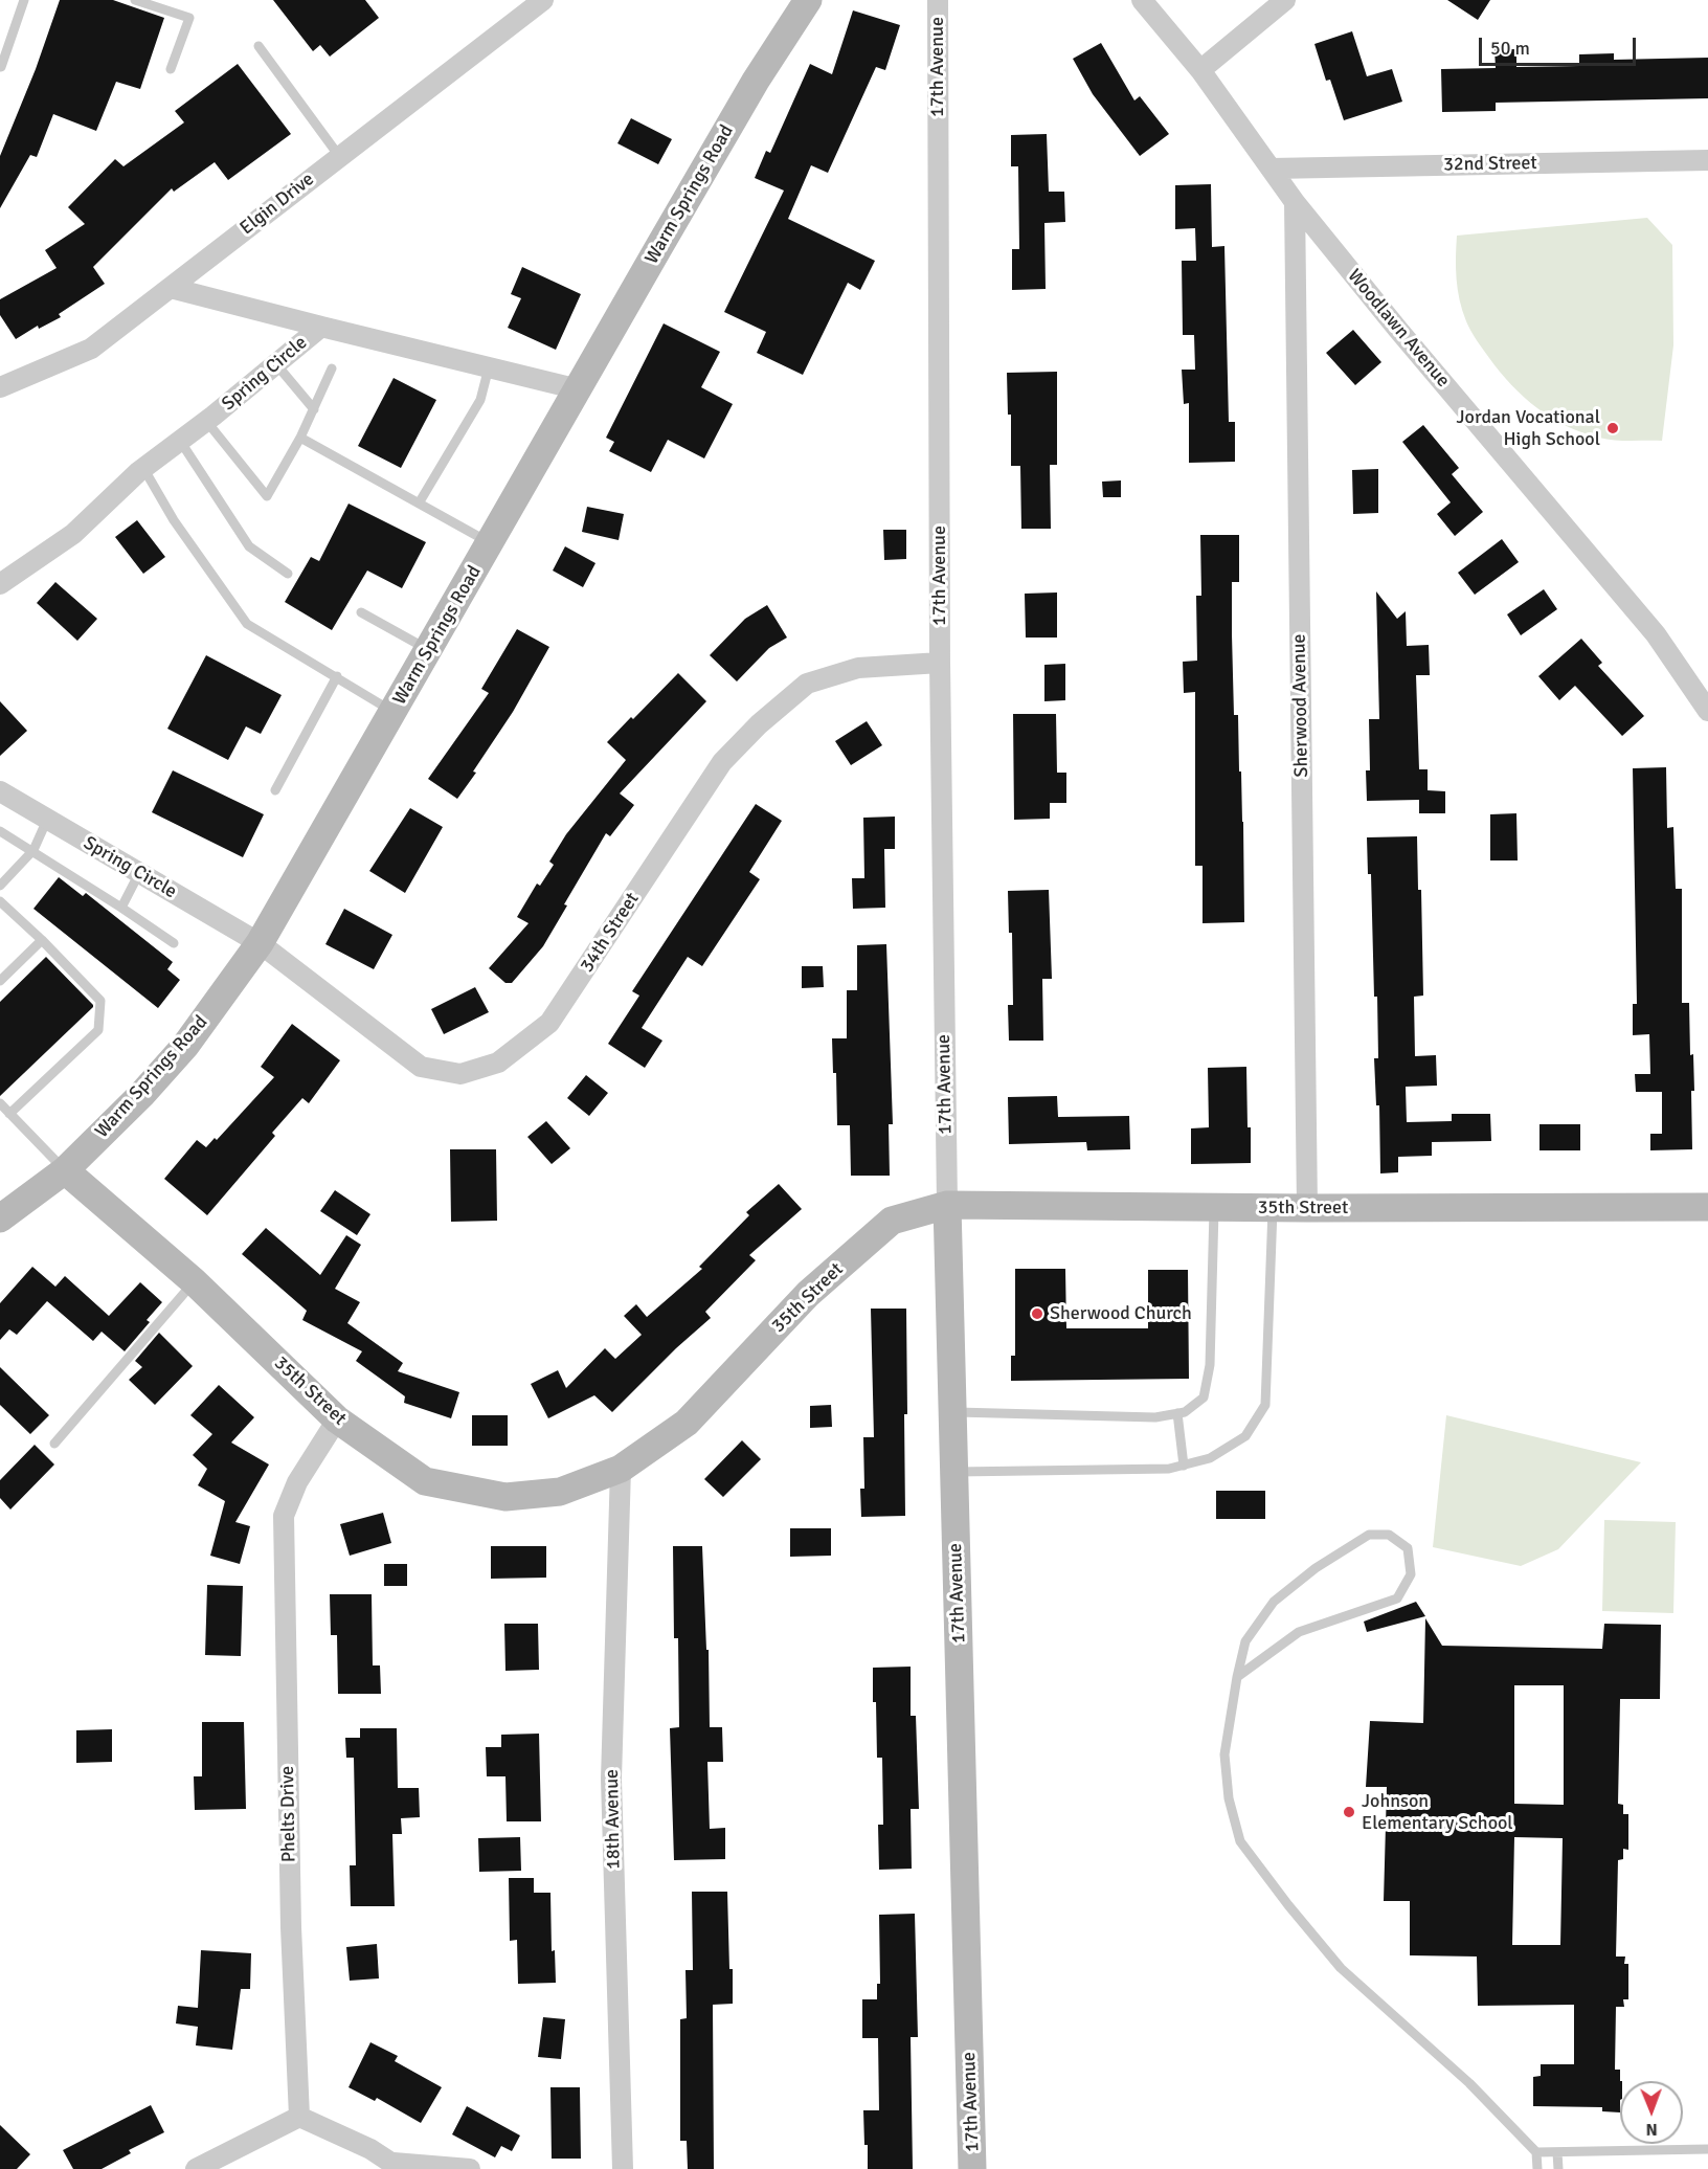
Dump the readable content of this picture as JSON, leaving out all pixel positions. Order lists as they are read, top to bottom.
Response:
{
  "streets": {
    "street": [
      "17th Avenue",
      "32nd Street",
      "Warm Springs Road",
      "Elgin Drive",
      "Woodlawn Avenue",
      "Spring Circle",
      "Sherwood Avenue",
      "34th Street",
      "35th Street",
      "Phelts Drive",
      "18th Avenue"
    ]
  },
  "crossings": [
    ["17th Avenue", "34th Street"],
    ["17th Avenue", "35th Street"],
    ["32nd Street", "Woodlawn Avenue"],
    ["Warm Springs Road", "Spring Circle"],
    ["Warm Springs Road", "34th Street"],
    ["Warm Springs Road", "35th Street"],
    ["Woodlawn Avenue", "Sherwood Avenue"],
    ["Spring Circle", "34th Street"],
    ["Sherwood Avenue", "35th Street"],
    ["35th Street", "Phelts Drive"],
    ["35th Street", "18th Avenue"]
  ],
  "places": ["Jordan Vocational High School", "Sherwood Church", "Johnson Elementary School"],
  "scale_bar": "50 m",
  "north": "bottom"
}
